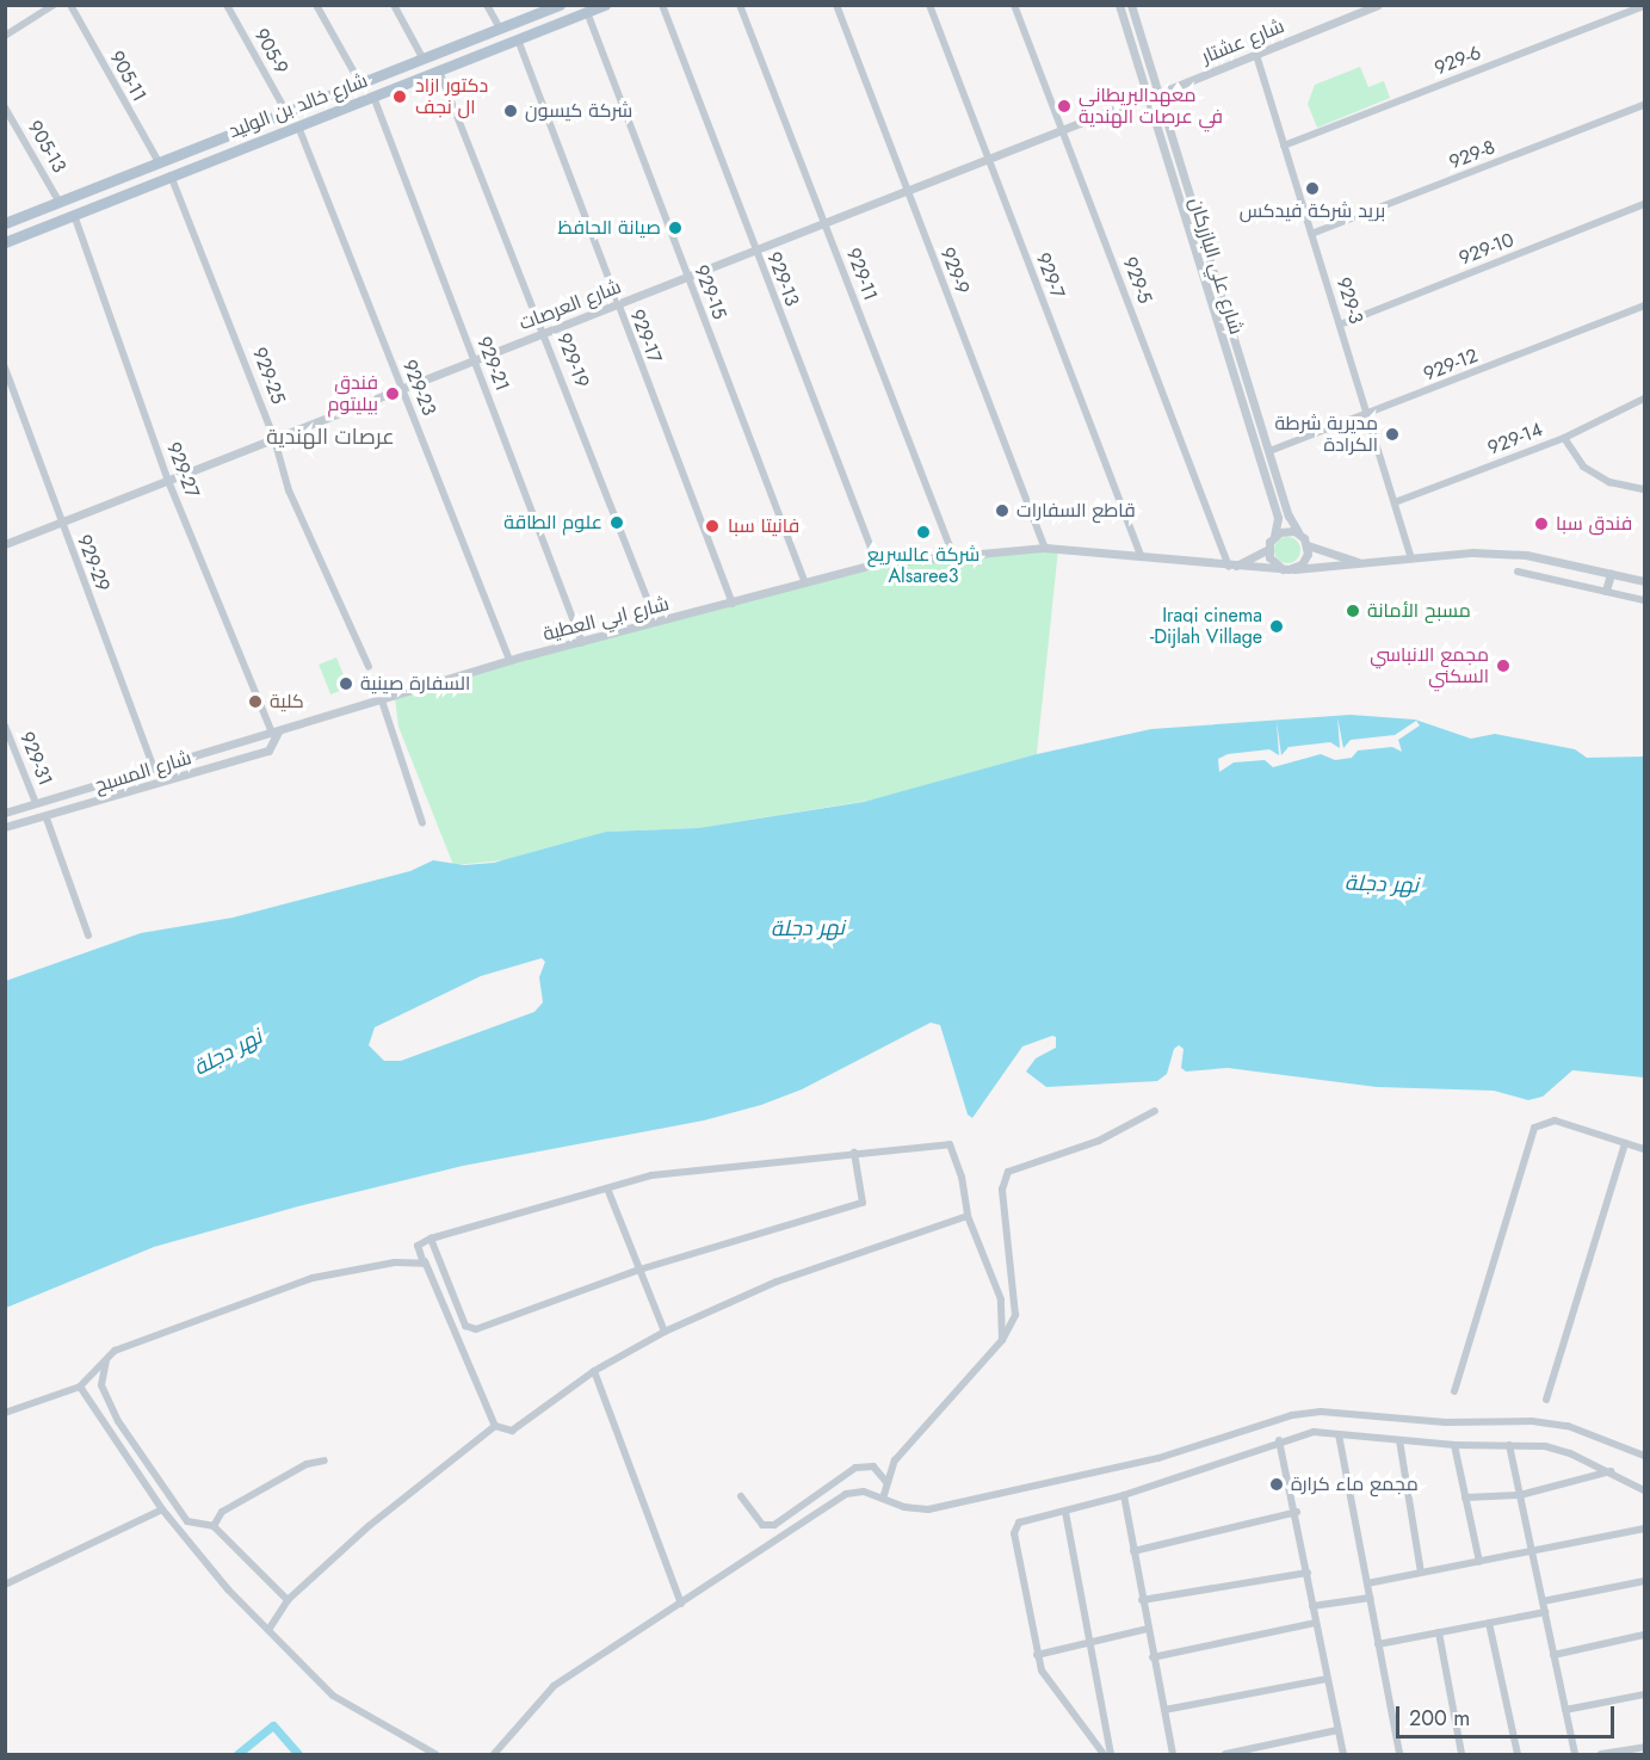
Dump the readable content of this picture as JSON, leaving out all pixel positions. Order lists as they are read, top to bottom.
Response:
{
  "streets": {
    "main road": ["شارع خالد بن الوليد"],
    "street": [
      "شارع عشتار",
      "905-9",
      "929-6",
      "905-11",
      "905-13",
      "929-8",
      "929-10",
      "شارع علي البازركان",
      "929-9",
      "929-11",
      "929-7",
      "929-13",
      "929-5",
      "929-15",
      "929-3",
      "شارع العرصات",
      "929-17",
      "929-19",
      "929-21",
      "929-12",
      "929-25",
      "929-23",
      "929-14",
      "929-27",
      "929-29",
      "شارع ابي العطية",
      "929-31",
      "شارع المسبح"
    ]
  },
  "crossings": [
    ["شارع عشتار", "شارع علي البازركان"],
    ["شارع عشتار", "929-3"],
    ["905-9", "شارع خالد بن الوليد"],
    ["929-6", "929-3"],
    ["905-11", "شارع خالد بن الوليد"],
    ["شارع خالد بن الوليد", "905-13"],
    ["شارع خالد بن الوليد", "929-15"],
    ["شارع خالد بن الوليد", "929-17"],
    ["شارع خالد بن الوليد", "929-19"],
    ["شارع خالد بن الوليد", "929-21"],
    ["شارع خالد بن الوليد", "929-25"],
    ["شارع خالد بن الوليد", "929-23"],
    ["شارع خالد بن الوليد", "929-27"],
    ["929-8", "929-3"],
    ["929-10", "929-3"],
    ["شارع علي البازركان", "شارع العرصات"],
    ["شارع علي البازركان", "929-12"],
    ["شارع علي البازركان", "شارع ابي العطية"],
    ["929-9", "شارع العرصات"],
    ["929-9", "شارع ابي العطية"],
    ["929-11", "شارع العرصات"],
    ["929-11", "شارع ابي العطية"],
    ["929-7", "شارع العرصات"],
    ["929-7", "شارع ابي العطية"],
    ["929-13", "شارع العرصات"],
    ["929-13", "شارع ابي العطية"],
    ["929-5", "شارع العرصات"],
    ["929-5", "شارع ابي العطية"],
    ["929-15", "شارع العرصات"],
    ["929-15", "شارع ابي العطية"],
    ["929-3", "929-12"],
    ["929-3", "929-14"],
    ["929-3", "شارع ابي العطية"],
    ["شارع العرصات", "929-17"],
    ["شارع العرصات", "929-19"],
    ["شارع العرصات", "929-21"],
    ["شارع العرصات", "929-25"],
    ["شارع العرصات", "929-23"],
    ["شارع العرصات", "929-27"],
    ["شارع العرصات", "929-29"],
    ["929-17", "شارع ابي العطية"],
    ["929-19", "شارع ابي العطية"],
    ["929-21", "شارع ابي العطية"],
    ["929-23", "شارع ابي العطية"],
    ["929-27", "شارع ابي العطية"],
    ["929-27", "شارع المسبح"],
    ["929-29", "شارع ابي العطية"],
    ["شارع ابي العطية", "929-31"],
    ["شارع ابي العطية", "شارع المسبح"]
  ],
  "districts": ["عرصات الهندية"],
  "water": ["نهر دجلة"],
  "places": [
    "دكتور ازاد ال نجف",
    "معهدالبريطاني في عرصات الهندية",
    "شركة كيسون",
    "بريد شركة فيدكس",
    "صيانة الحافظ",
    "فندق بيليتوم",
    "مديرية شرطة الكرادة",
    "قاطع السفارات",
    "علوم الطاقة",
    "فندق سبا",
    "فانيتا سبا",
    "شركة عالسريع Alsaree3",
    "مسبح الأمانة",
    "Iraqi cinema -Dijlah Village",
    "مجمع الانباسي السكني",
    "السفارة صينية",
    "كلية",
    "مجمع ماء كرارة"
  ],
  "scale_bar": "200 m"
}
